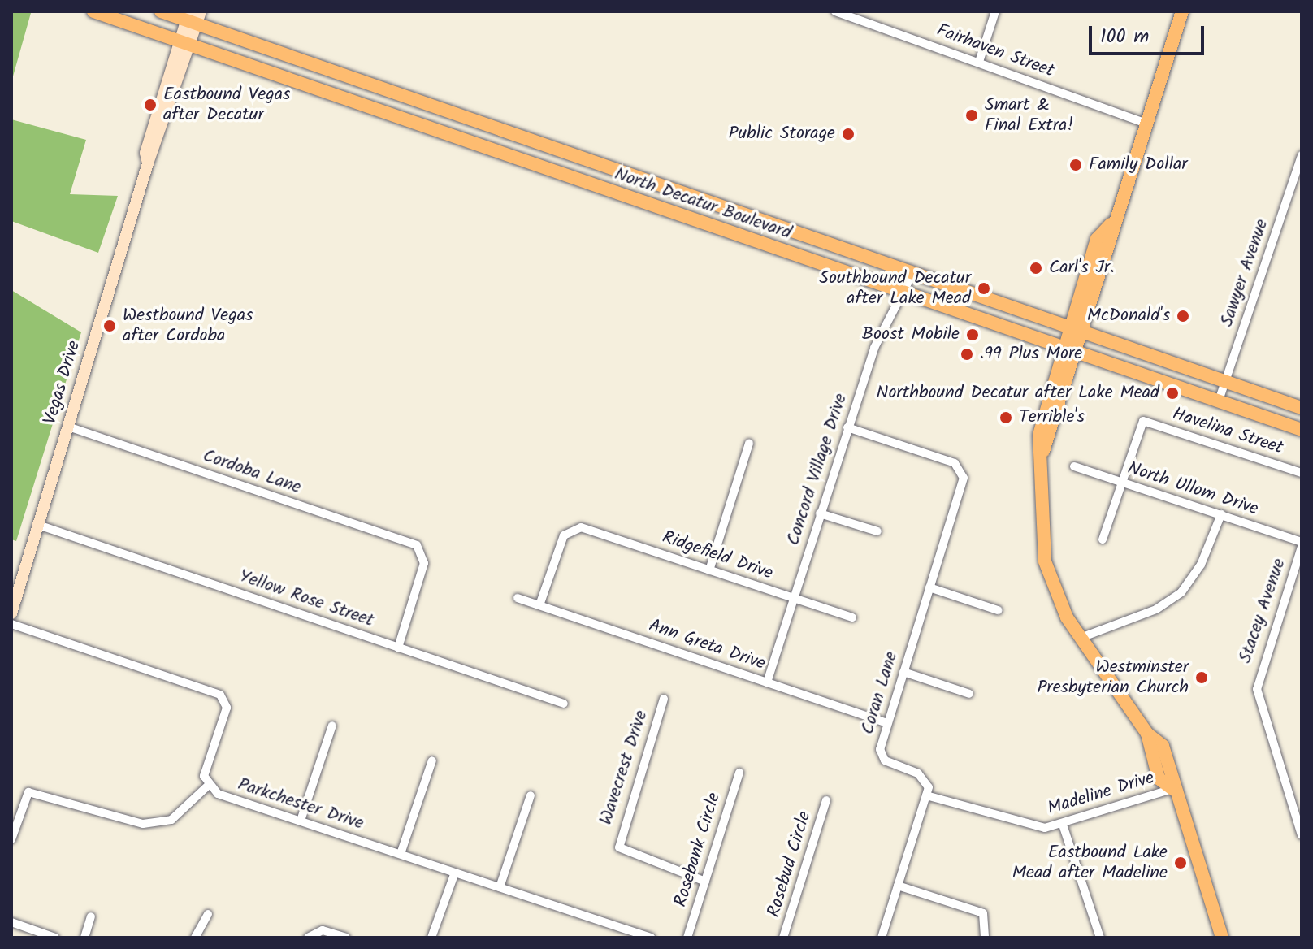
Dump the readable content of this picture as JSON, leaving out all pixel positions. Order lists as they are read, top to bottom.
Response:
{
  "streets": {
    "main road": ["North Decatur Boulevard", "Vegas Drive"],
    "street": [
      "Fairhaven Street",
      "Sawyer Avenue",
      "Havelina Street",
      "Concord Village Drive",
      "Cordoba Lane",
      "North Ullom Drive",
      "Ridgefield Drive",
      "Yellow Rose Street",
      "Stacey Avenue",
      "Ann Greta Drive",
      "Coran Lane",
      "Wavecrest Drive",
      "Madeline Drive",
      "Parkchester Drive",
      "Rosebank Circle",
      "Rosebud Circle"
    ]
  },
  "crossings": [
    ["North Decatur Boulevard", "Sawyer Avenue"],
    ["North Decatur Boulevard", "Vegas Drive"],
    ["North Decatur Boulevard", "Concord Village Drive"],
    ["Vegas Drive", "Cordoba Lane"],
    ["Vegas Drive", "Yellow Rose Street"],
    ["Havelina Street", "North Ullom Drive"],
    ["Concord Village Drive", "Ridgefield Drive"],
    ["Concord Village Drive", "Ann Greta Drive"],
    ["Concord Village Drive", "Coran Lane"],
    ["Cordoba Lane", "Yellow Rose Street"],
    ["North Ullom Drive", "Stacey Avenue"],
    ["Ridgefield Drive", "Ann Greta Drive"],
    ["Ann Greta Drive", "Coran Lane"],
    ["Coran Lane", "Madeline Drive"],
    ["Wavecrest Drive", "Rosebank Circle"]
  ],
  "places": [
    "Eastbound Vegas after Decatur",
    "Smart & Final Extra!",
    "Public Storage",
    "Family Dollar",
    "Carl's Jr.",
    "Southbound Decatur after Lake Mead",
    "McDonald's",
    "Westbound Vegas after Cordoba",
    "Boost Mobile",
    ".99 Plus More",
    "Northbound Decatur after Lake Mead",
    "Terrible's",
    "Westminster Presbyterian Church",
    "Eastbound Lake Mead after Madeline"
  ],
  "scale_bar": "100 m"
}
